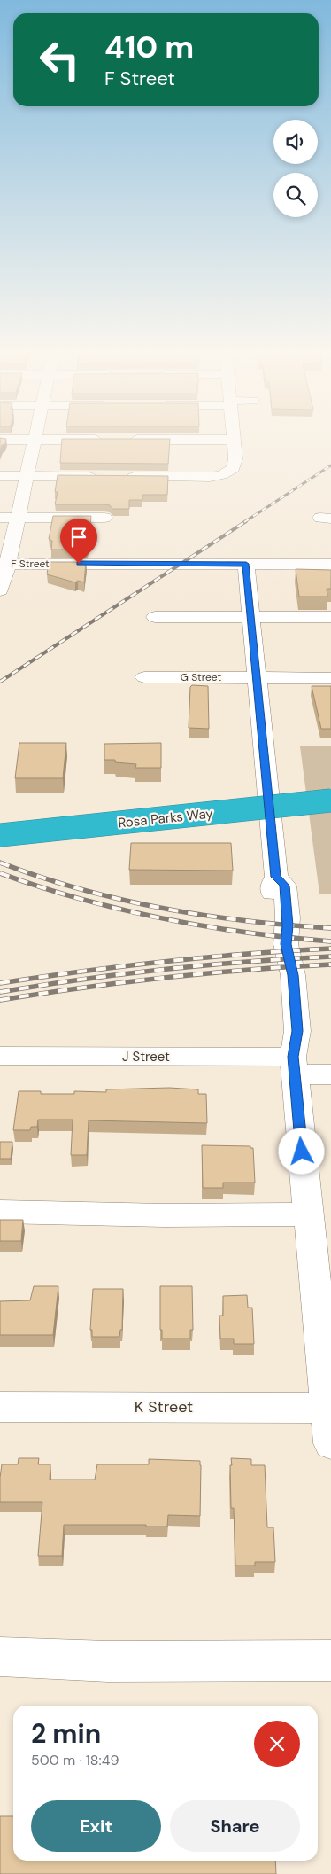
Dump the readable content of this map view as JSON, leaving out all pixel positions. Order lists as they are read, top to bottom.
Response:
{
  "streets": {
    "highway": ["Rosa Parks Way"],
    "street": [
      "F Street",
      "G Street",
      "J Street",
      "K Street"
    ]
  },
  "page": {
    "turn": ["410 m", "F Street"],
    "heading": ["2 min", "500 m · 18:49"],
    "buttons": ["Exit", "Share"]
  }
}
